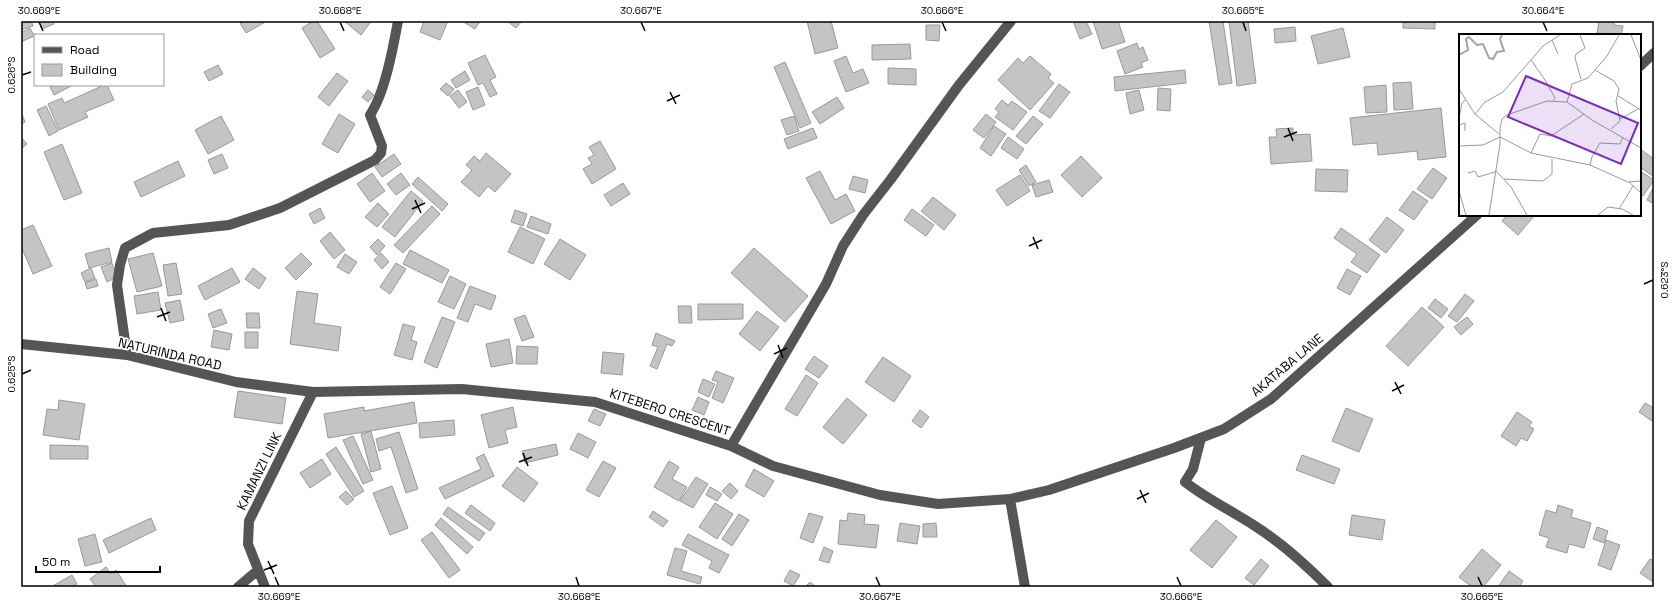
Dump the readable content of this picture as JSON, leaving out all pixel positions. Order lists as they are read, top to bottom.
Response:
{
  "streets": {
    "street": [
      "NATURINDA ROAD",
      "AKATABA LANE",
      "KITEBERO CRESCENT",
      "KAMANZI LINK"
    ]
  },
  "crossings": [
    ["NATURINDA ROAD", "KITEBERO CRESCENT"],
    ["NATURINDA ROAD", "KAMANZI LINK"],
    ["AKATABA LANE", "KITEBERO CRESCENT"],
    ["KITEBERO CRESCENT", "KAMANZI LINK"]
  ],
  "legend": ["Road", "Building"],
  "scale_bar": "50 m",
  "coordinates": [
    "30.669°E",
    "30.668°E",
    "30.667°E",
    "30.666°E",
    "30.665°E",
    "30.664°E",
    "0.626°S",
    "0.623°S",
    "0.625°S"
  ]
}
